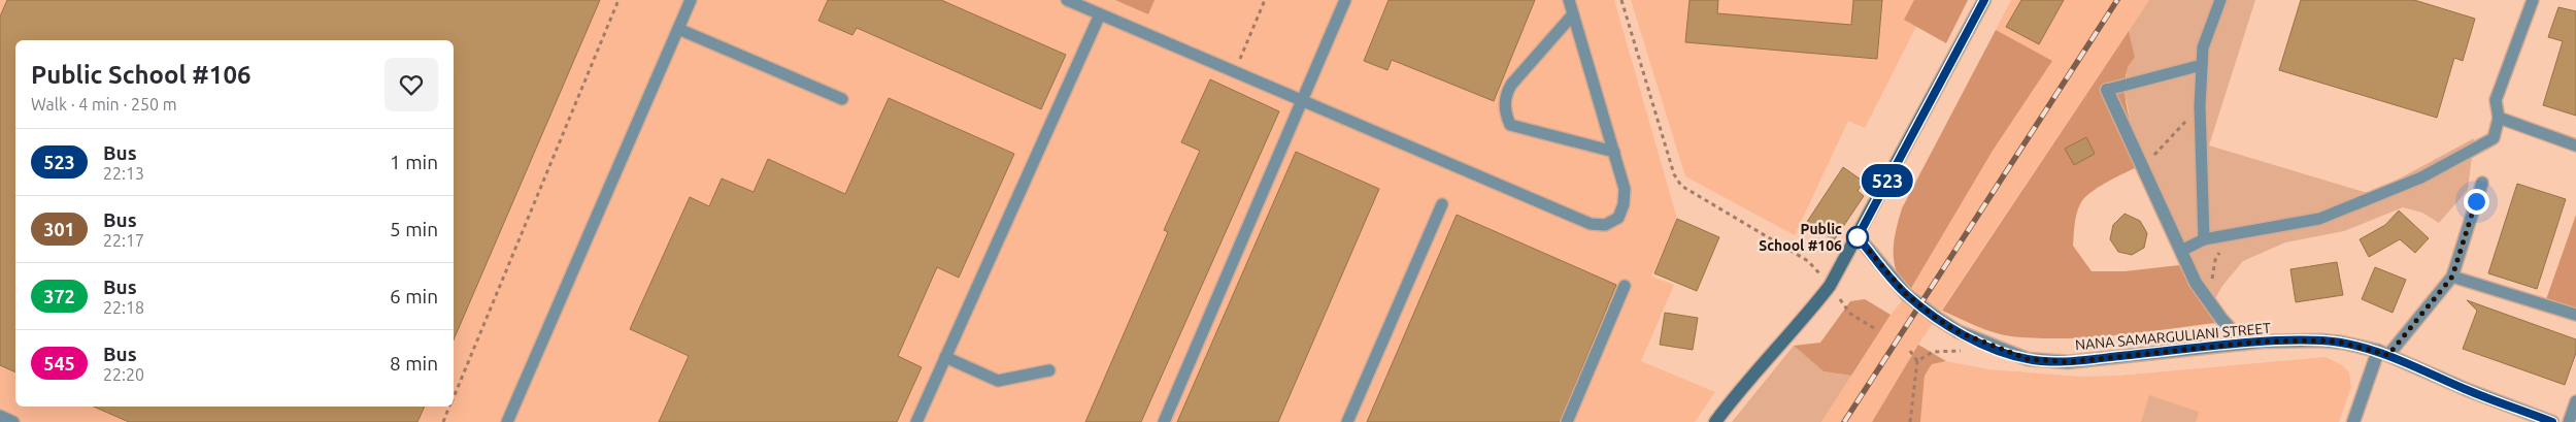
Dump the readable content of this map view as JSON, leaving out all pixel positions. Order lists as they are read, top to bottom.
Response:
{
  "streets": {
    "street": ["NANA SAMARGULIANI STREET"]
  },
  "places": ["Public School #106"],
  "lines": ["bus line 523"],
  "page": {
    "on_map": "523",
    "heading": ["Public School #106", "Walk · 4 min · 250 m"],
    "list": [
      {
        "mark": "523",
        "name": "Bus",
        "note": "22:13",
        "value": "1 min"
      },
      {
        "mark": "301",
        "name": "Bus",
        "note": "22:17",
        "value": "5 min"
      },
      {
        "mark": "372",
        "name": "Bus",
        "note": "22:18",
        "value": "6 min"
      },
      {
        "mark": "545",
        "name": "Bus",
        "note": "22:20",
        "value": "8 min"
      }
    ]
  }
}
